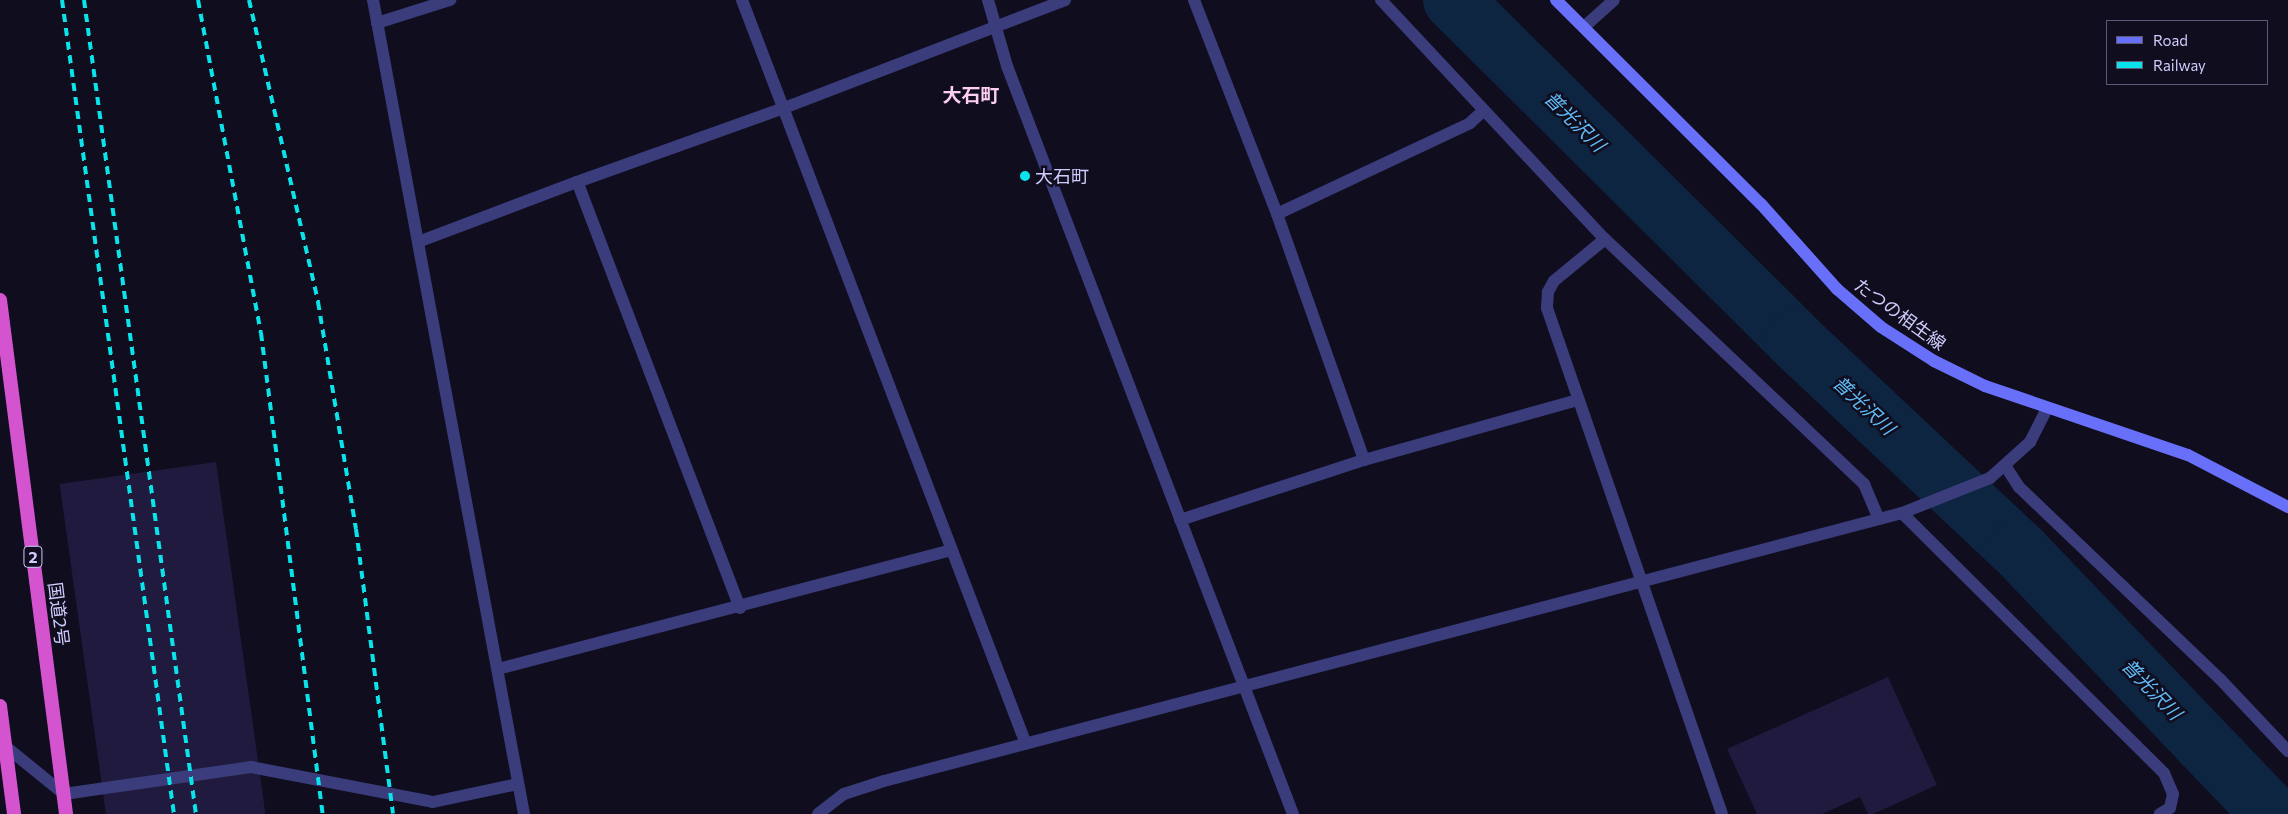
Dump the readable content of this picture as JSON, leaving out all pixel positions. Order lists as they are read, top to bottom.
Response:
{
  "streets": {
    "highway": ["2", "国道2号"],
    "main road": ["たつの相生線"]
  },
  "districts": ["大石町"],
  "water": ["普光沢川"],
  "places": ["大石町"],
  "legend": ["Road", "Railway"]
}
